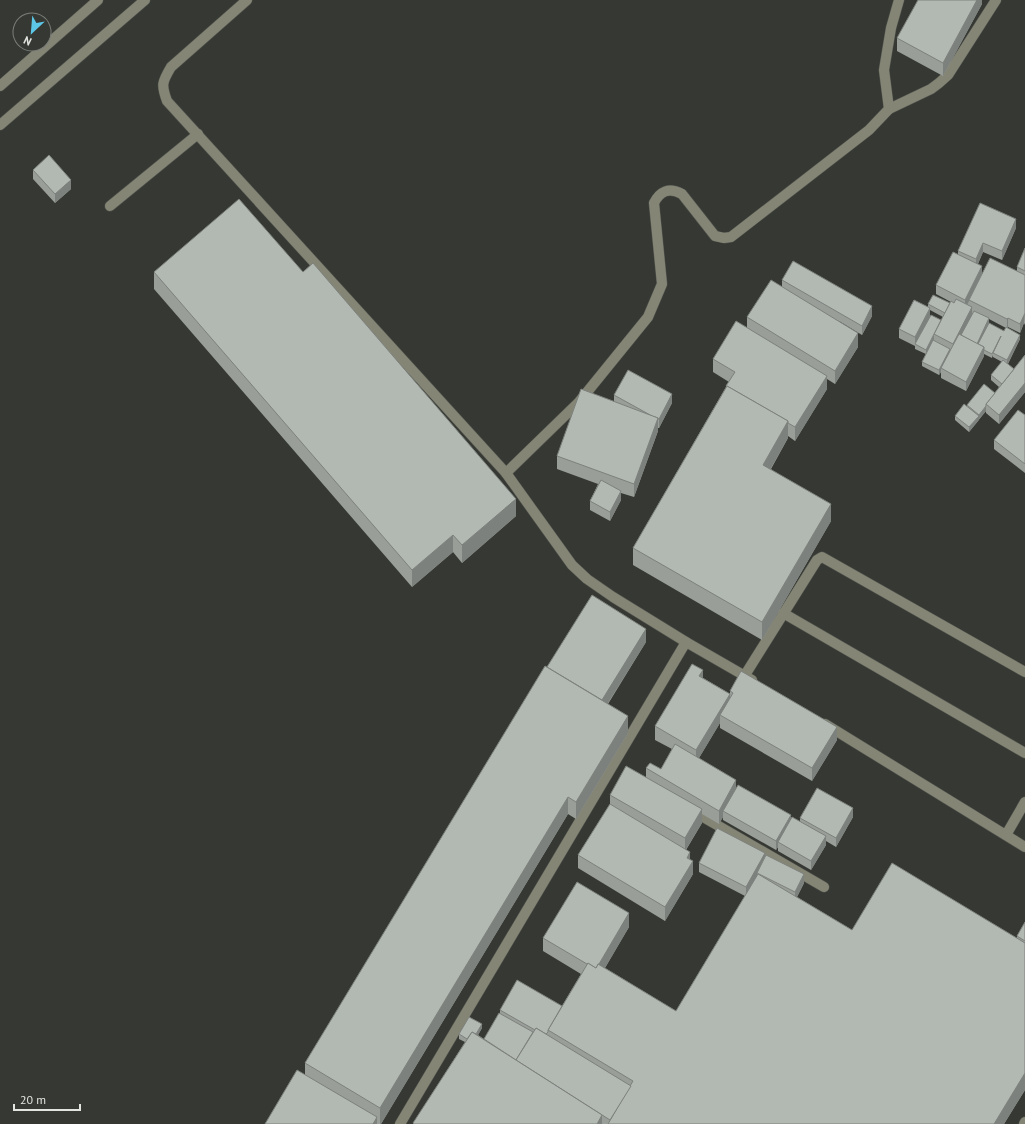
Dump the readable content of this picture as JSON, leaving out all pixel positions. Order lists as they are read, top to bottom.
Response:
{
  "scale_bar": "20 m",
  "north": "bottom left"
}
